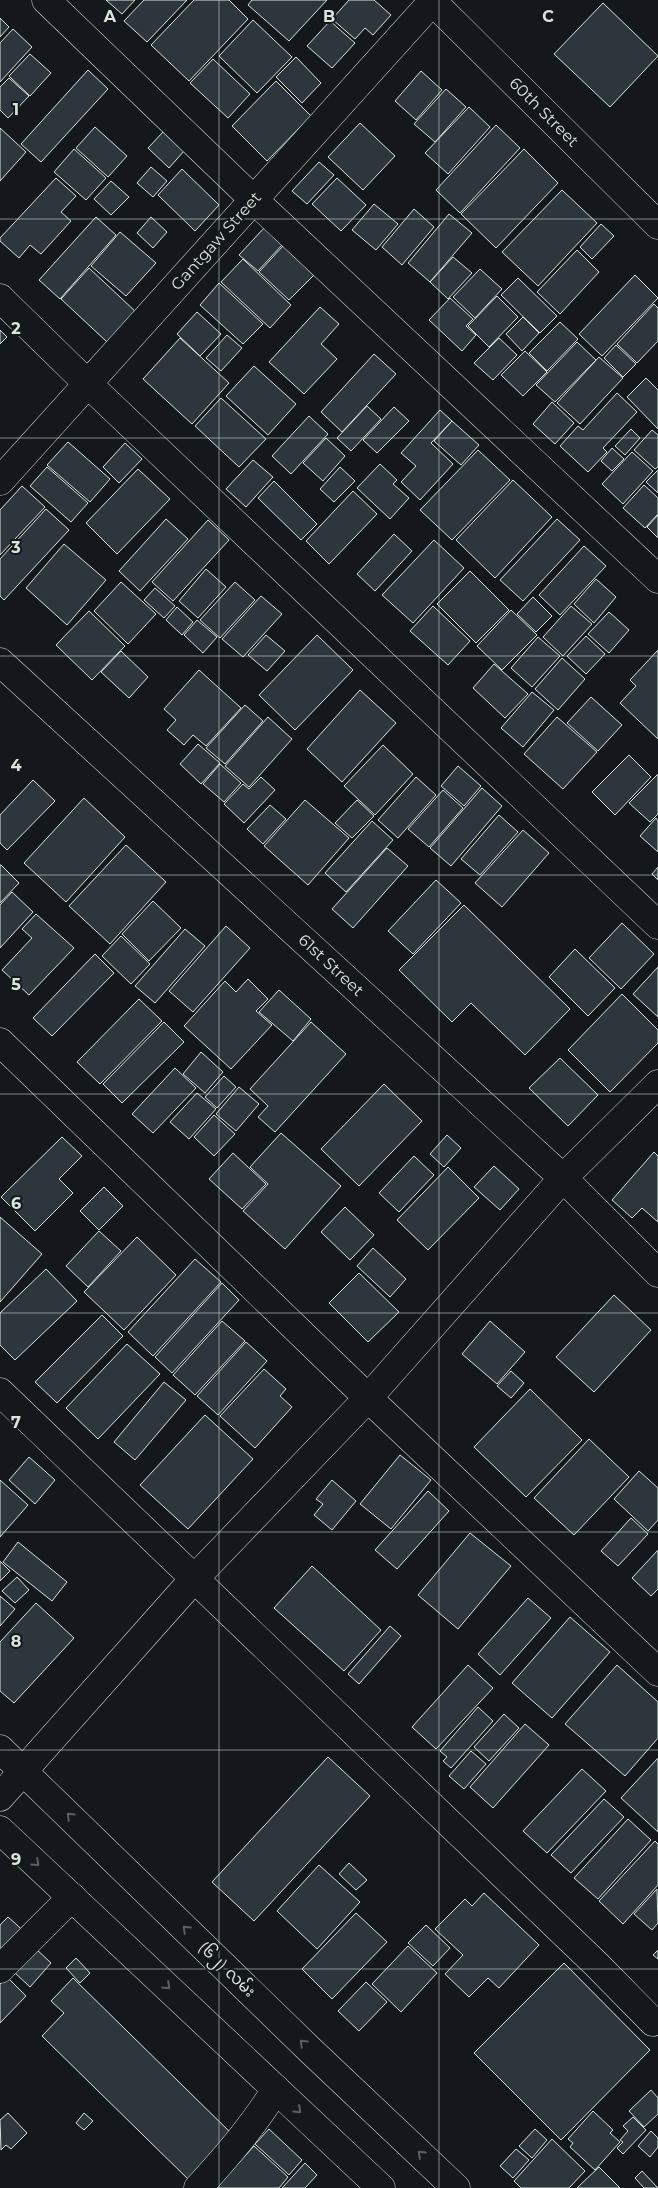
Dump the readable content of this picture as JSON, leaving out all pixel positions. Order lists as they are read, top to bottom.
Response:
{
  "streets": {
    "street": [
      "60th Street",
      "Gantgaw Street",
      "61st Street",
      "(၆၂) လမ်း"
    ]
  },
  "crossings": [
    ["60th Street", "Gantgaw Street"]
  ],
  "grid": {
    "columns": ["A", "B", "C"],
    "rows": [
      "1",
      "2",
      "3",
      "4",
      "5",
      "6",
      "7",
      "8",
      "9"
    ]
  }
}
